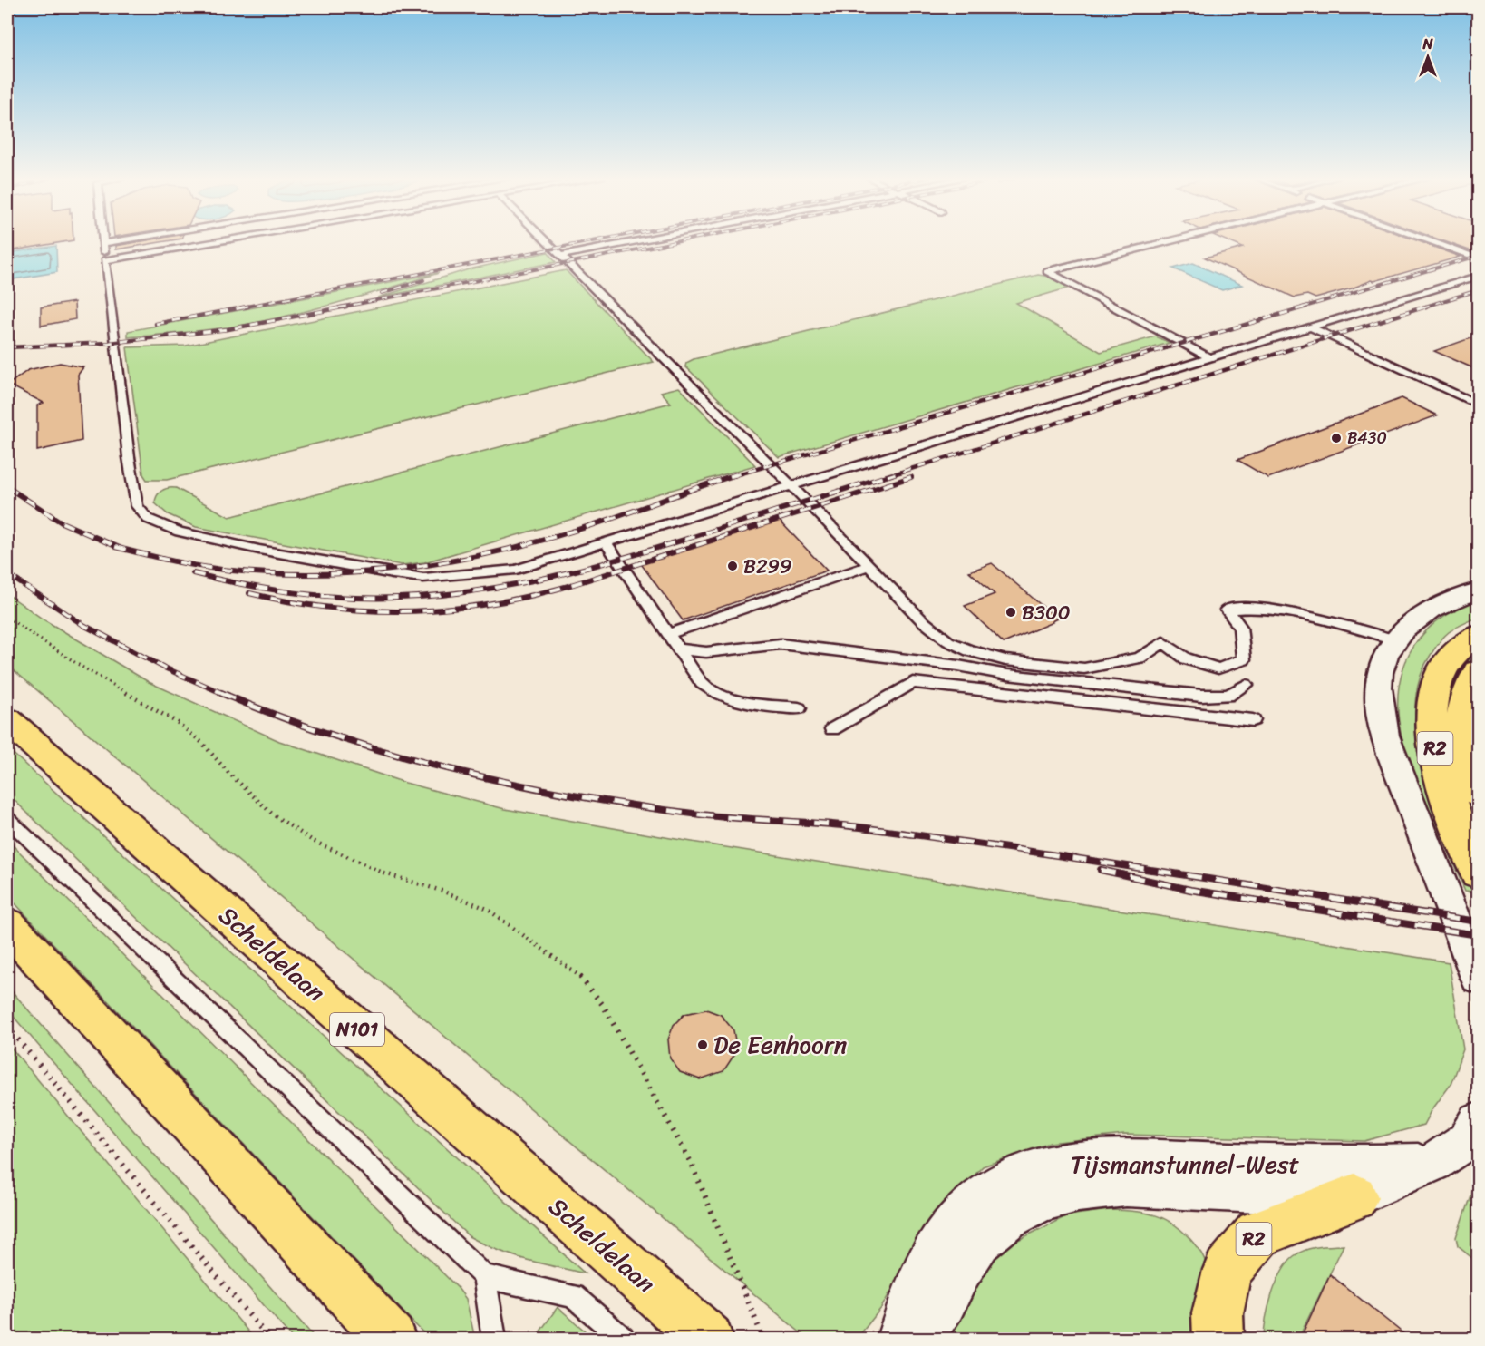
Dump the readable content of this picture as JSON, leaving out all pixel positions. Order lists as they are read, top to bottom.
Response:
{
  "streets": {
    "main road": ["R2", "Scheldelaan", "N101"],
    "street": ["Tijsmanstunnel-West"]
  },
  "crossings": [
    ["R2", "Tijsmanstunnel-West"]
  ],
  "places": [
    "B430",
    "B299",
    "B300",
    "De Eenhoorn"
  ],
  "north": "top"
}
